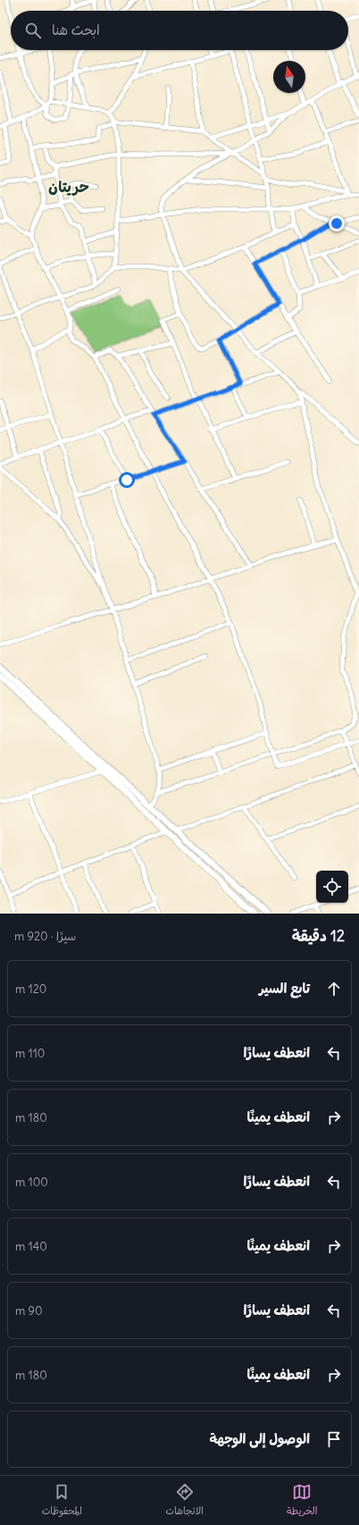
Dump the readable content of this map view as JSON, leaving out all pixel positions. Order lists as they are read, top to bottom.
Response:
{
  "districts": ["حريتان"],
  "north": "top",
  "page": {
    "search": "ابحث هنا",
    "heading": ["12 دقيقة", "سيرًا · 920 m"],
    "list": [
      ["تابع السير", "120 m"],
      ["انعطف يسارًا", "110 m"],
      ["انعطف يمينًا", "180 m"],
      ["انعطف يسارًا", "100 m"],
      ["انعطف يمينًا", "140 m"],
      ["انعطف يسارًا", "90 m"],
      ["انعطف يمينًا", "180 m"],
      "الوصول إلى الوجهة"
    ],
    "nav": ["الخريطة", "الاتجاهات", "المحفوظات"]
  }
}
